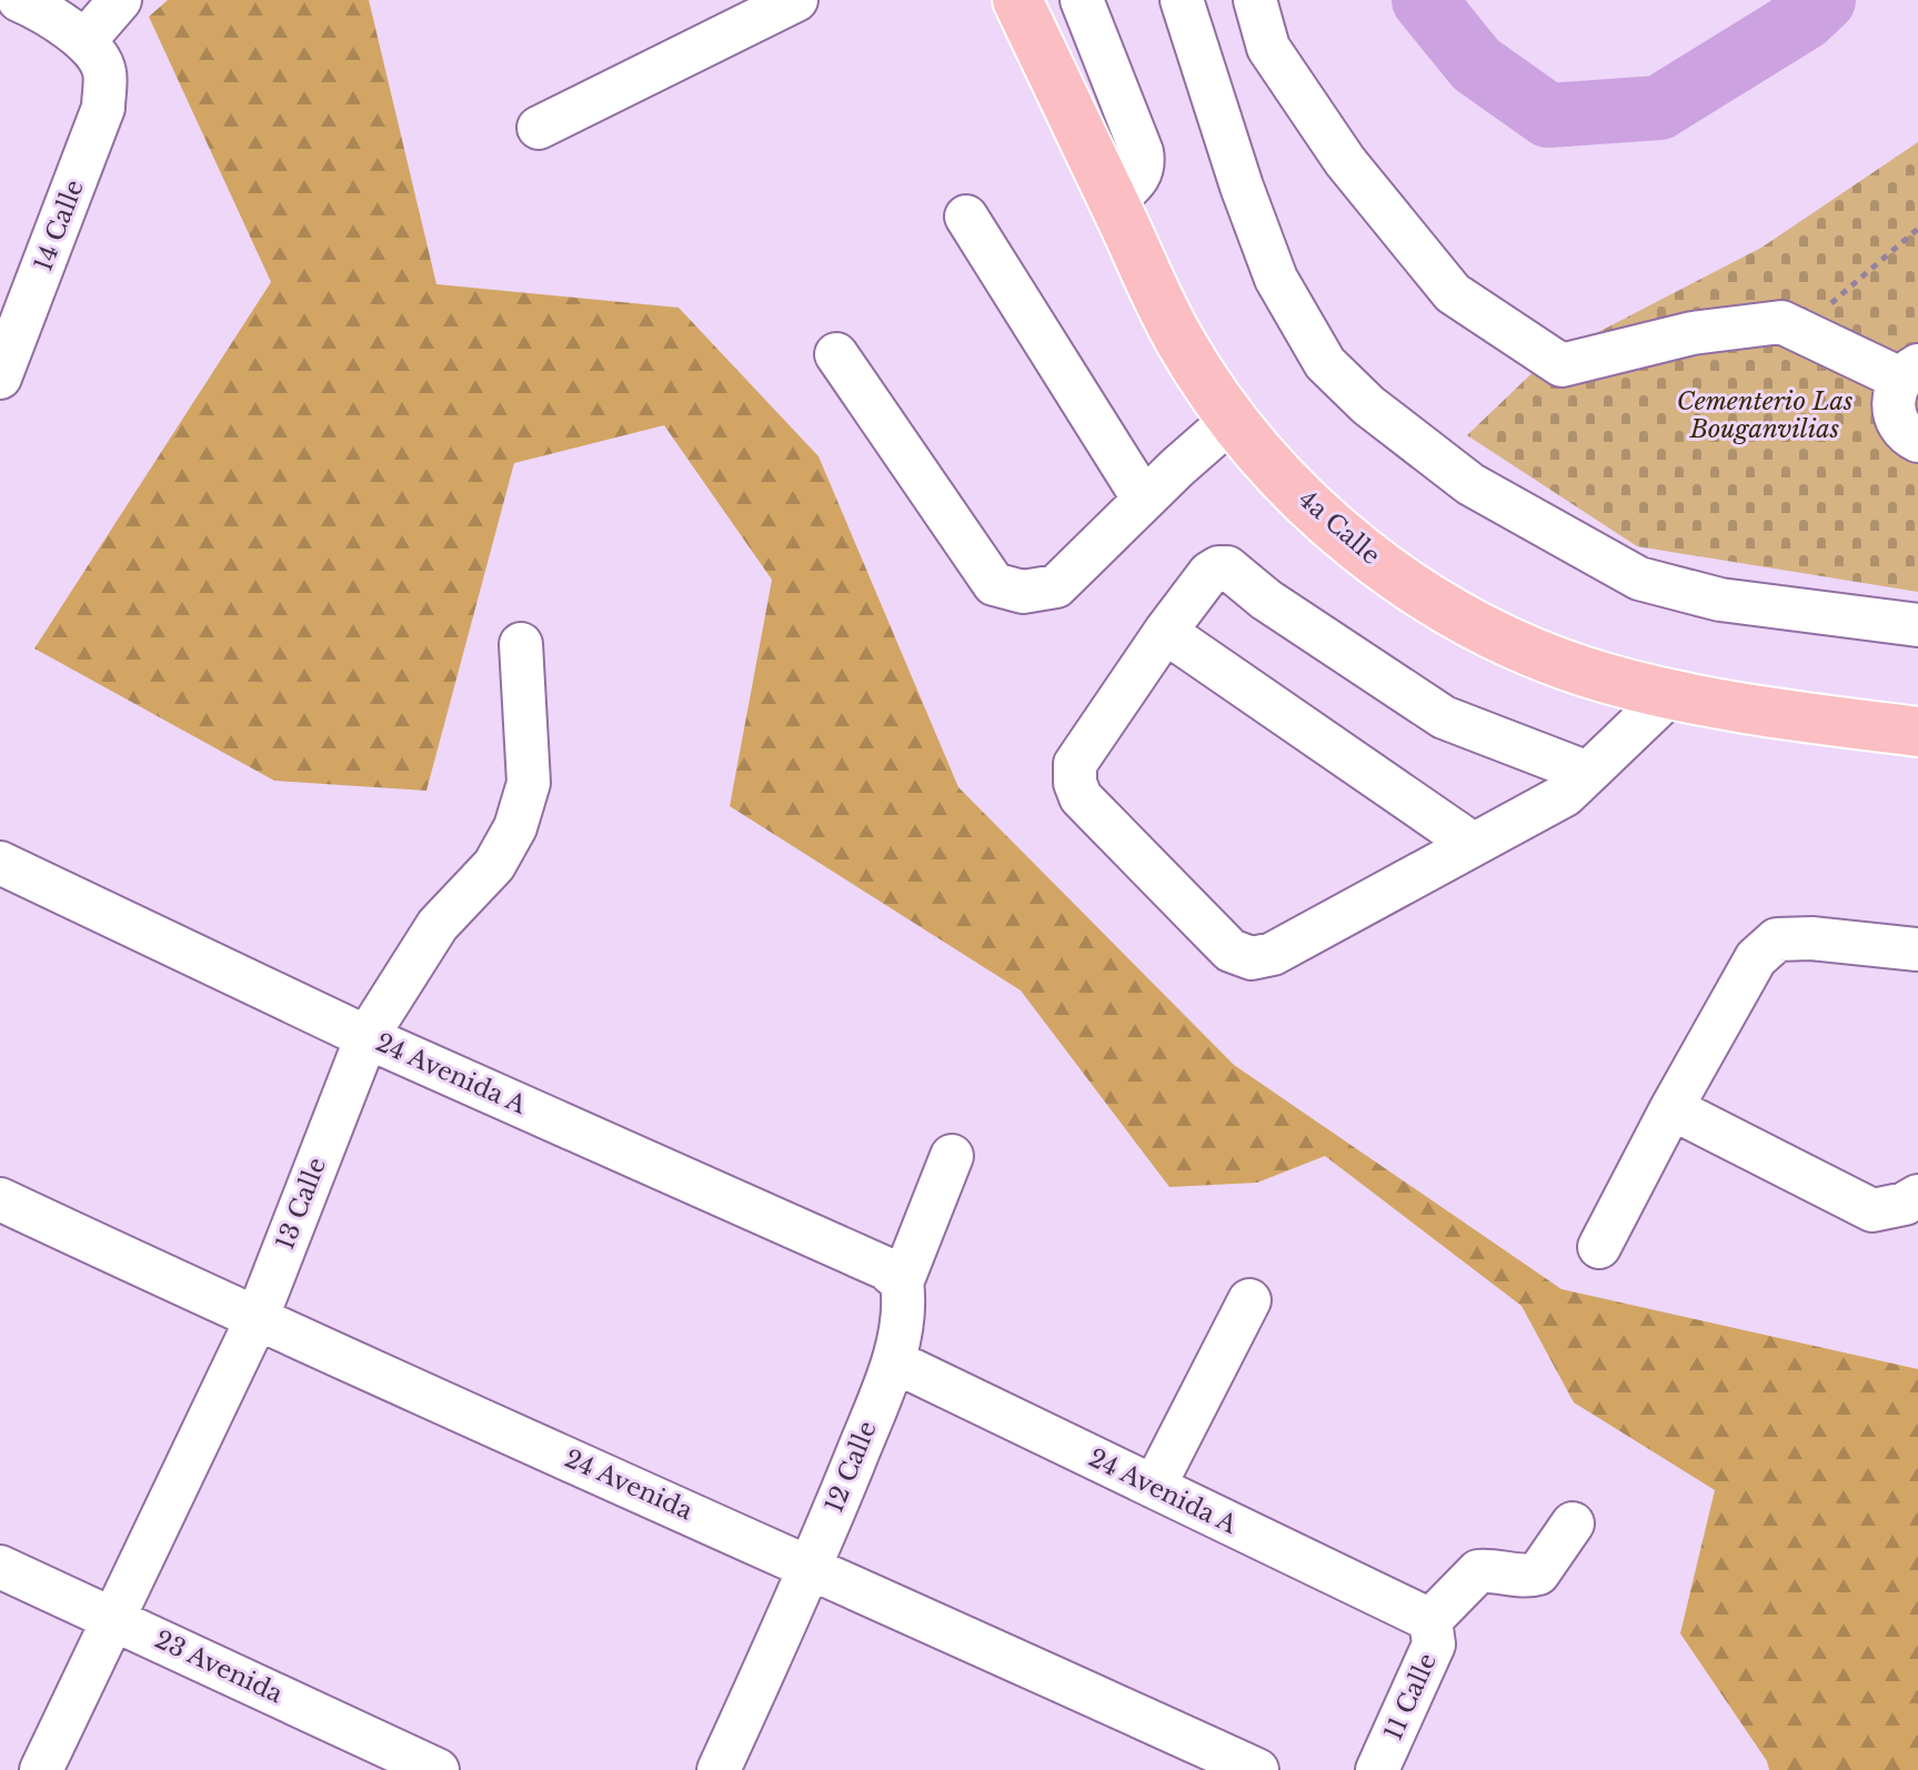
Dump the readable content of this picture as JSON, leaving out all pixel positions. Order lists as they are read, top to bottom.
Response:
{
  "streets": {
    "main road": ["4a Calle"],
    "street": [
      "14 Calle",
      "24 Avenida A",
      "13 Calle",
      "12 Calle",
      "24 Avenida",
      "23 Avenida",
      "11 Calle"
    ]
  },
  "crossings": [
    ["24 Avenida A", "13 Calle"],
    ["24 Avenida A", "12 Calle"],
    ["24 Avenida A", "11 Calle"],
    ["13 Calle", "24 Avenida"],
    ["13 Calle", "23 Avenida"],
    ["12 Calle", "24 Avenida"]
  ],
  "parks": ["Cementerio Las Bouganvilias"]
}
